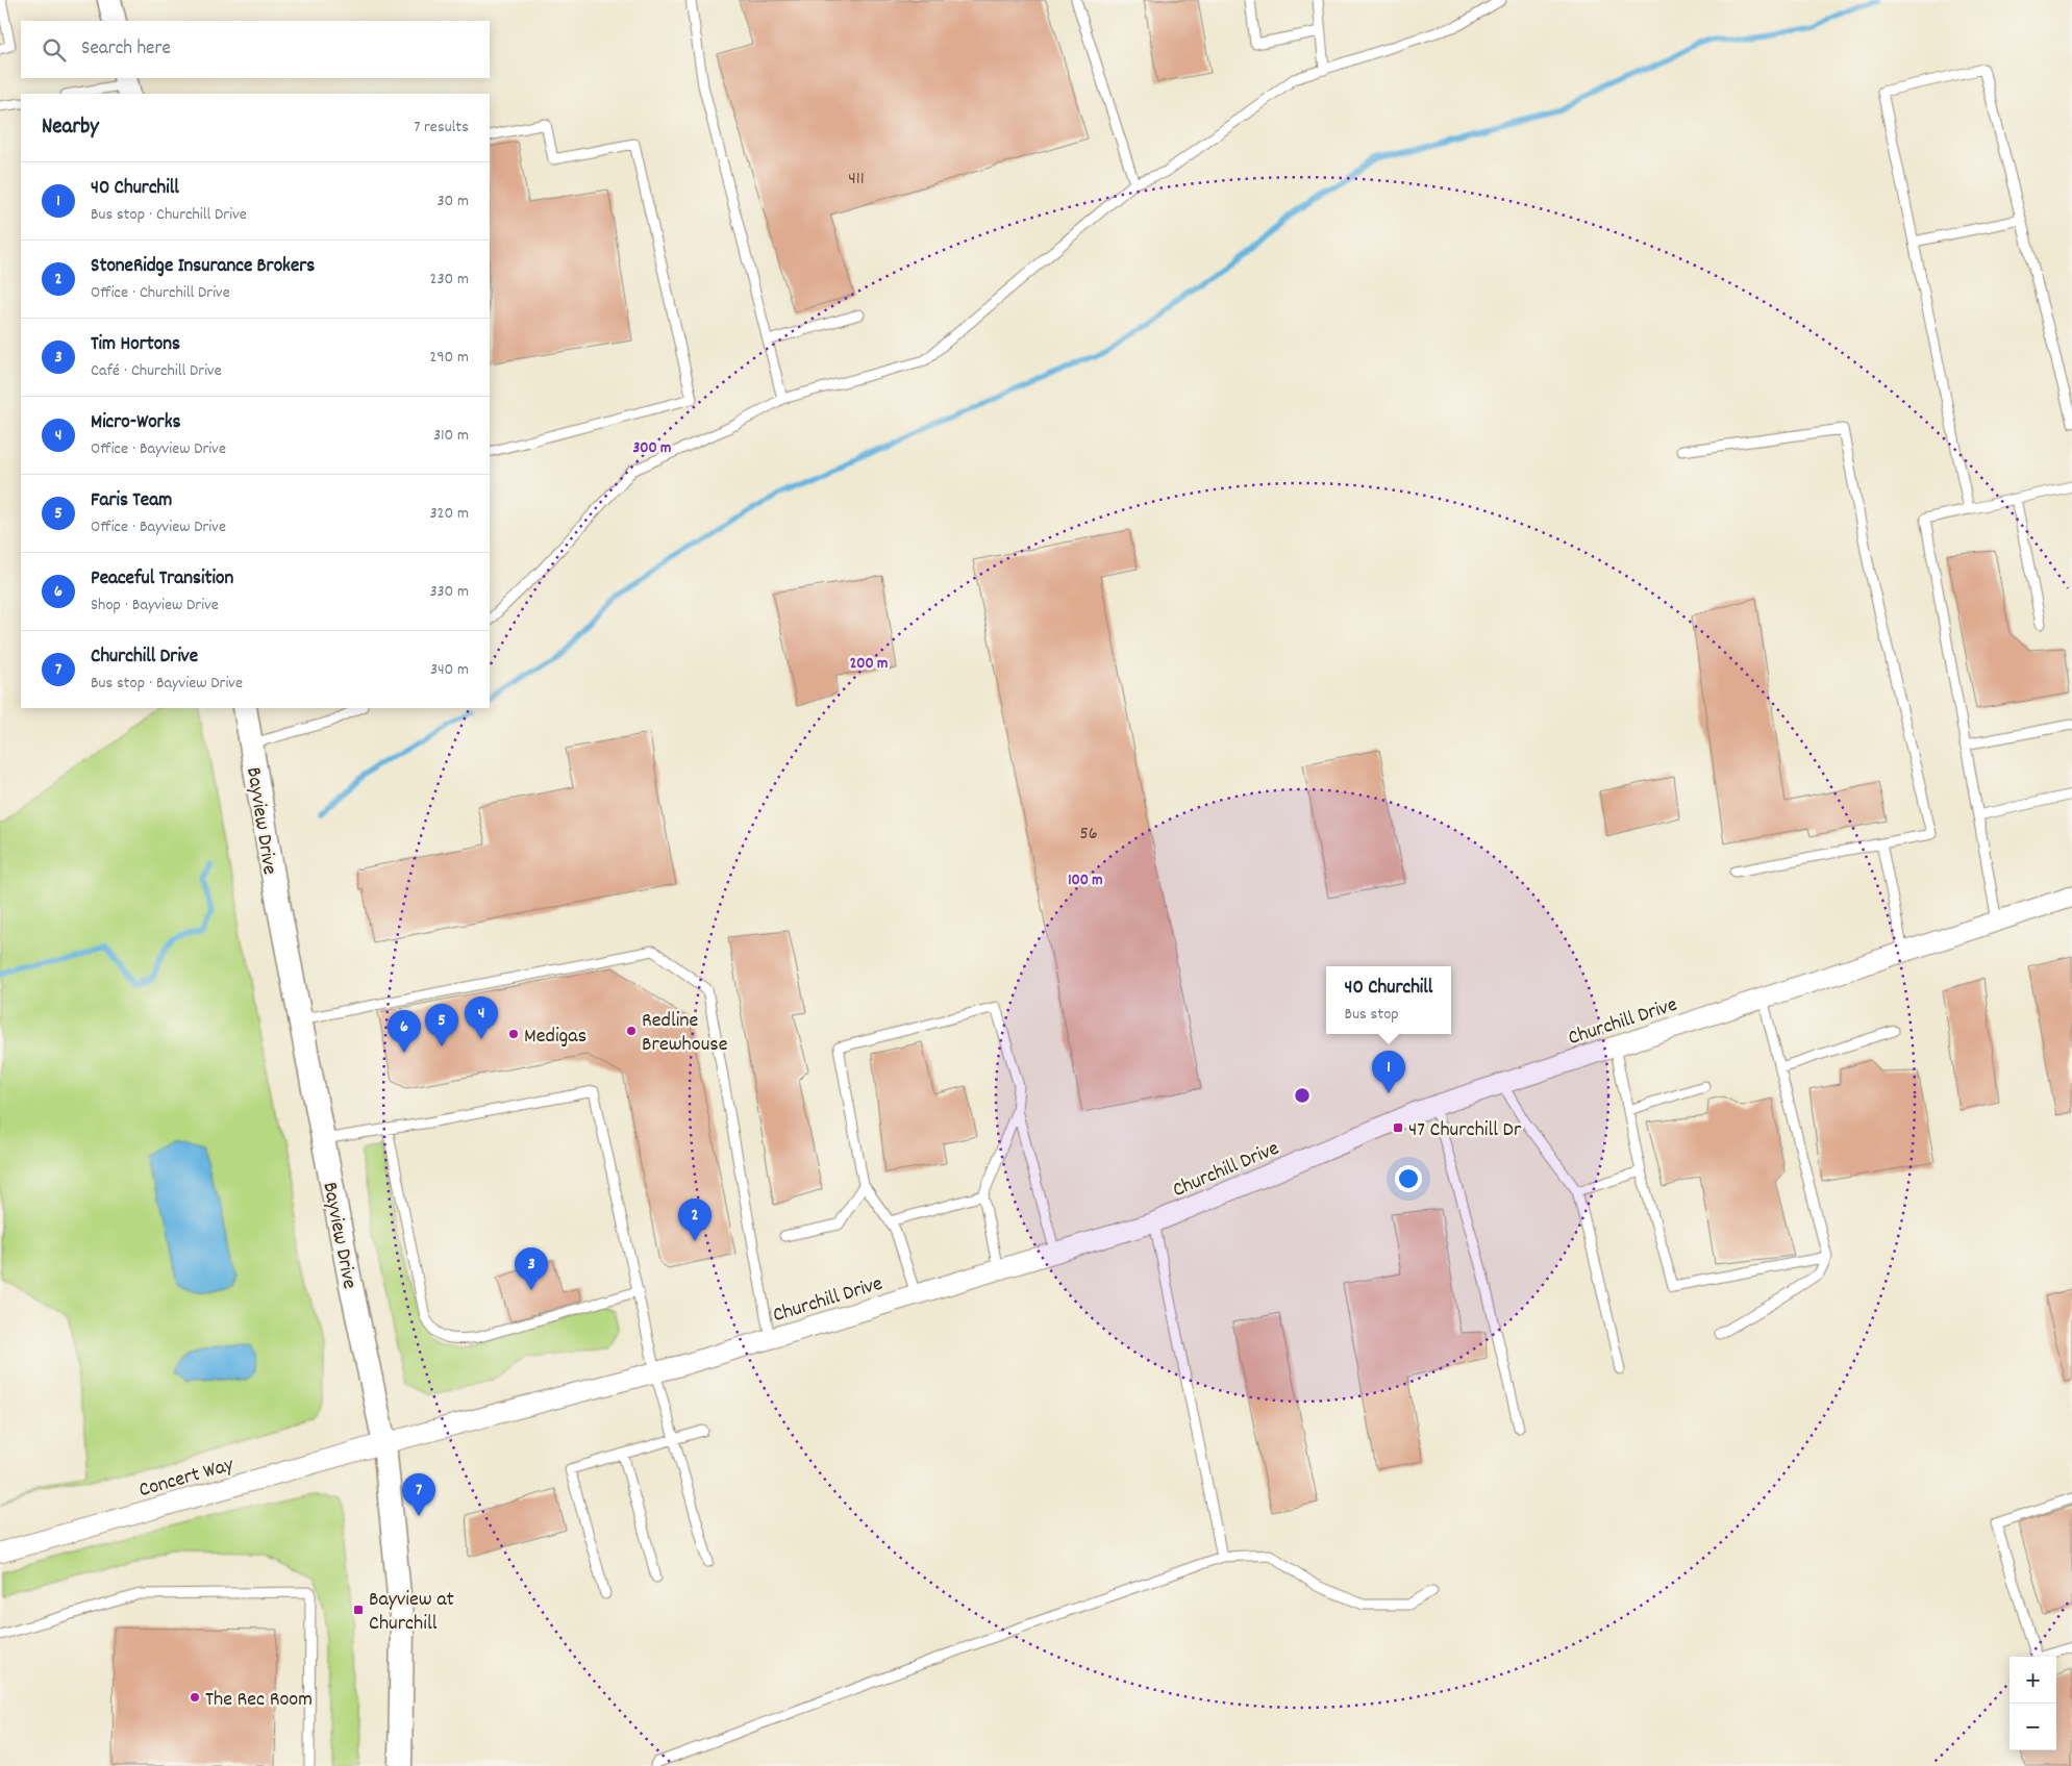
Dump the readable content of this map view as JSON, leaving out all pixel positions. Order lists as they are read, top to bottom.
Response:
{
  "streets": {
    "street": ["Bayview Drive", "Churchill Drive", "Concert Way"]
  },
  "crossings": [
    ["Bayview Drive", "Churchill Drive"],
    ["Bayview Drive", "Concert Way"],
    ["Churchill Drive", "Concert Way"]
  ],
  "places": {
    "other": ["Redline Brewhouse", "Medigas", "The Rec Room"],
    "transit": ["47 Churchill Dr", "Bayview at Churchill"]
  },
  "house_numbers": ["411", "56"],
  "page": {
    "search": "Search here",
    "heading": ["Nearby", "7 results"],
    "list": [
      {
        "mark": "1",
        "name": "40 Churchill",
        "note": "Bus stop · Churchill Drive",
        "value": "30 m"
      },
      {
        "mark": "2",
        "name": "StoneRidge Insurance Brokers",
        "note": "Office · Churchill Drive",
        "value": "230 m"
      },
      {
        "mark": "3",
        "name": "Tim Hortons",
        "note": "Café · Churchill Drive",
        "value": "290 m"
      },
      {
        "mark": "4",
        "name": "Micro-Works",
        "note": "Office · Bayview Drive",
        "value": "310 m"
      },
      {
        "mark": "5",
        "name": "Faris Team",
        "note": "Office · Bayview Drive",
        "value": "320 m"
      },
      {
        "mark": "6",
        "name": "Peaceful Transition",
        "note": "Shop · Bayview Drive",
        "value": "330 m"
      },
      {
        "mark": "7",
        "name": "Churchill Drive",
        "note": "Bus stop · Bayview Drive",
        "value": "340 m"
      }
    ],
    "popup": ["40 Churchill", "Bus stop"],
    "pins": [
      "4",
      "5",
      "6",
      "1",
      "2",
      "3",
      "7"
    ],
    "map_buttons": ["+", "−"]
  },
  "rings": ["300 m", "200 m", "100 m"]
}
